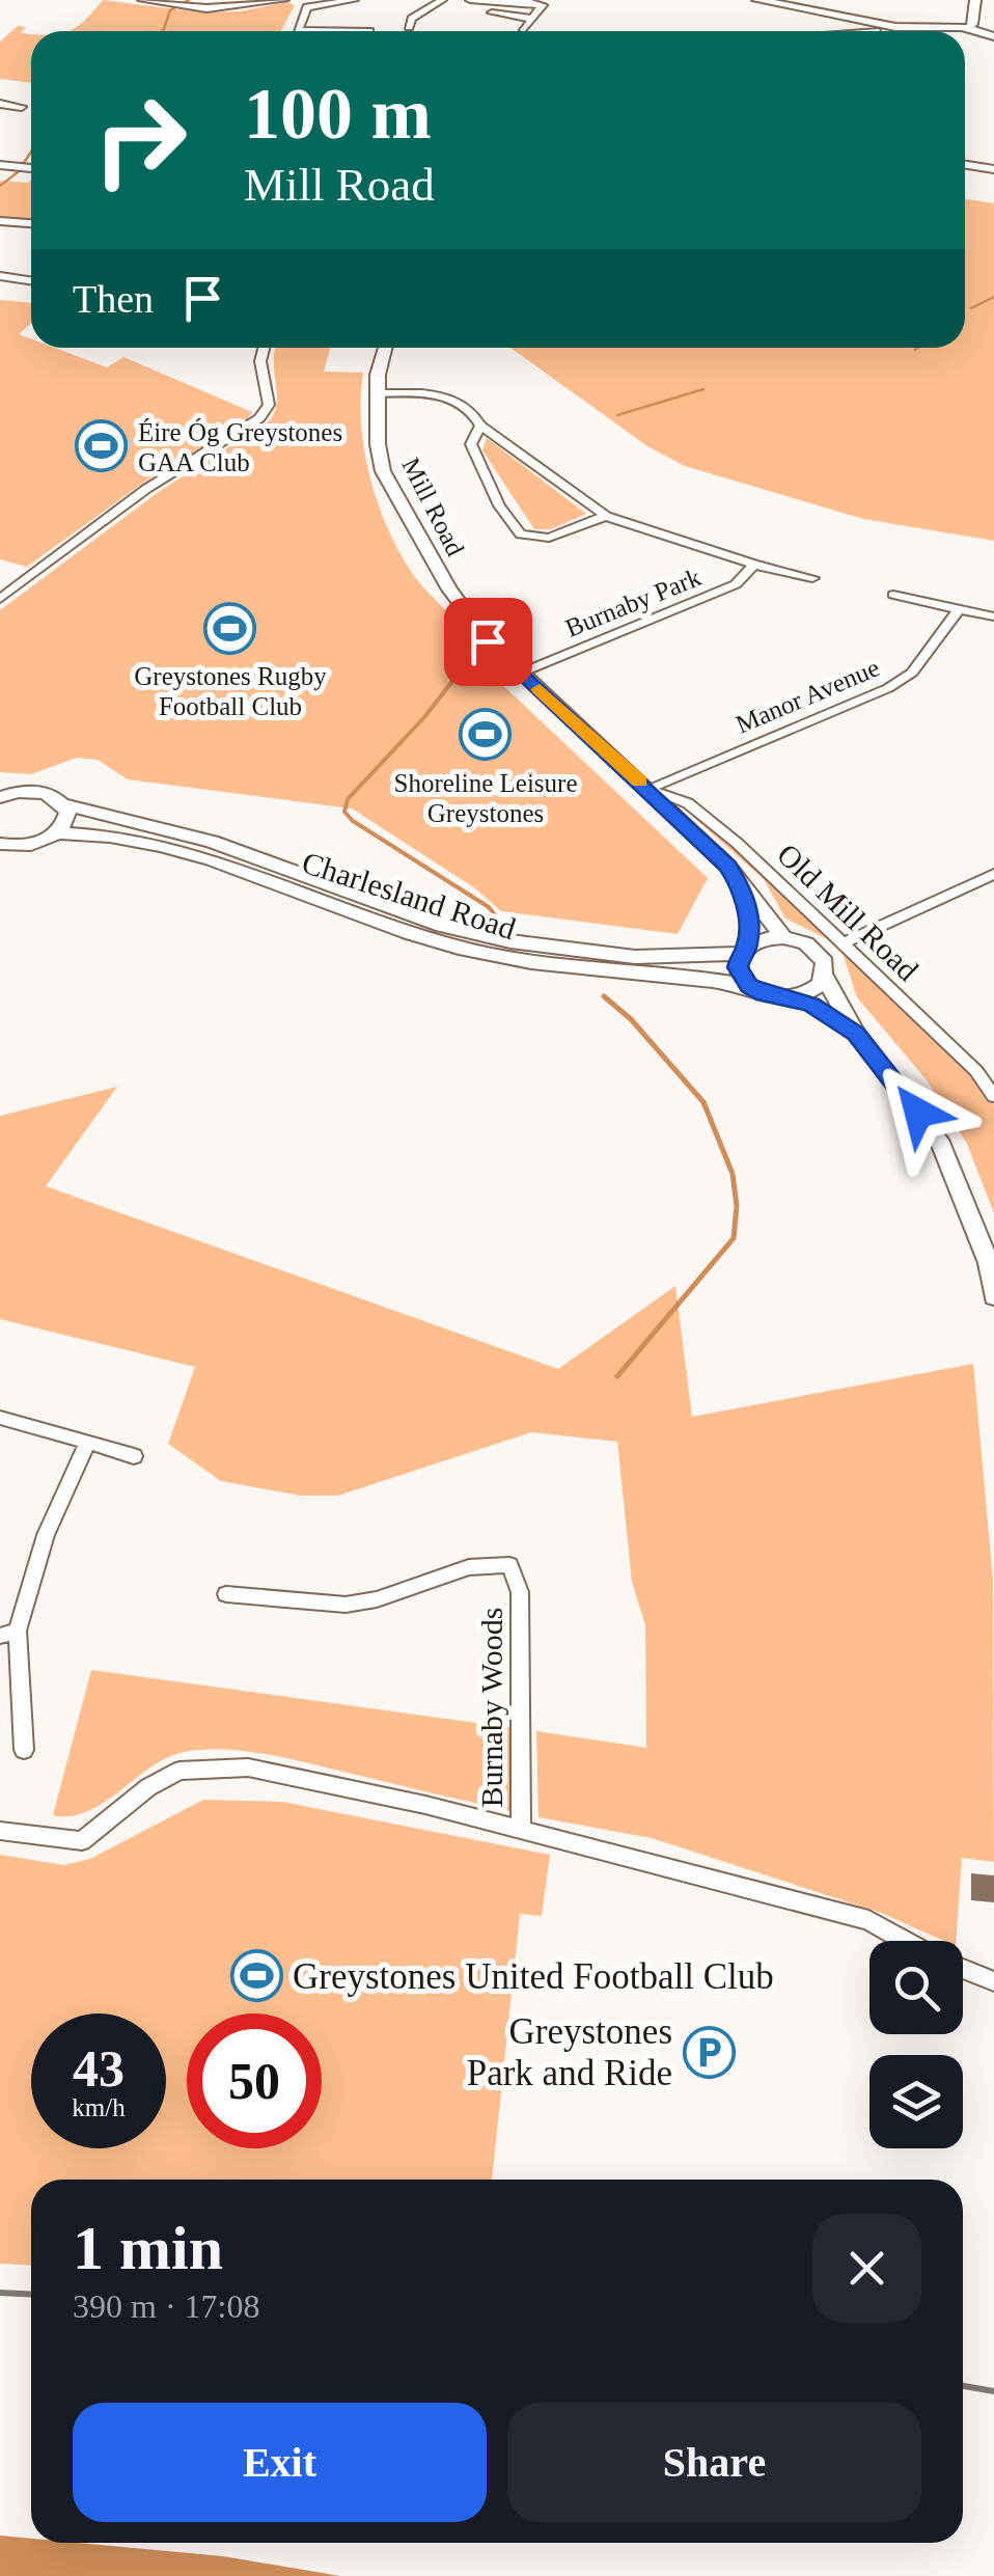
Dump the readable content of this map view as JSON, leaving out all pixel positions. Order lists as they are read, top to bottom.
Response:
{
  "streets": {
    "main road": ["Mill Road", "Charlesland Road"],
    "street": [
      "Burnaby Park",
      "Manor Avenue",
      "Old Mill Road",
      "Burnaby Woods"
    ]
  },
  "crossings": [
    ["Mill Road", "Burnaby Park"],
    ["Mill Road", "Manor Avenue"],
    ["Mill Road", "Charlesland Road"],
    ["Mill Road", "Old Mill Road"],
    ["Manor Avenue", "Old Mill Road"]
  ],
  "places": {
    "sports": [
      "Éire Óg Greystones GAA Club",
      "Greystones Rugby Football Club",
      "Shoreline Leisure Greystones",
      "Greystones United Football Club"
    ],
    "parking": ["Greystones Park and Ride"]
  },
  "page": {
    "turn": ["100 m", "Mill Road"],
    "then": "Then",
    "speed": "43 km/h",
    "limit": "50",
    "heading": ["1 min", "390 m · 17:08"],
    "buttons": ["Exit", "Share"]
  }
}
